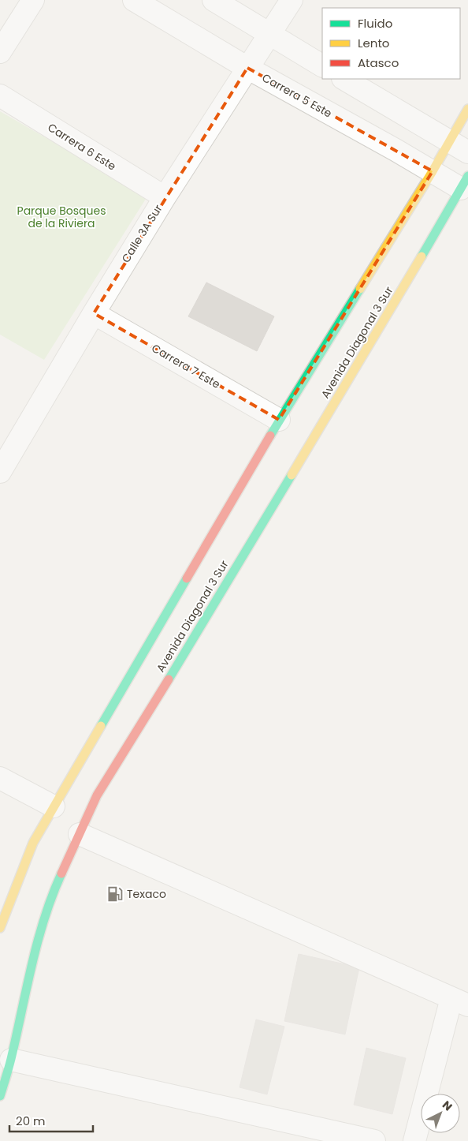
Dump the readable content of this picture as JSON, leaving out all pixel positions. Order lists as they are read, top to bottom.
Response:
{
  "streets": {
    "street": [
      "Carrera 5 Este",
      "Carrera 6 Este",
      "Calle 3A Sur",
      "Avenida Diagonal 3 Sur",
      "Carrera 7 Este"
    ]
  },
  "crossings": [
    ["Carrera 5 Este", "Calle 3A Sur"],
    ["Carrera 5 Este", "Avenida Diagonal 3 Sur"],
    ["Carrera 6 Este", "Calle 3A Sur"],
    ["Calle 3A Sur", "Carrera 7 Este"]
  ],
  "parks": ["Parque Bosques de la Riviera"],
  "places": {
    "fuel station": ["Texaco"]
  },
  "legend": ["Fluido", "Lento", "Atasco"],
  "scale_bar": "20 m",
  "north": "top right"
}
